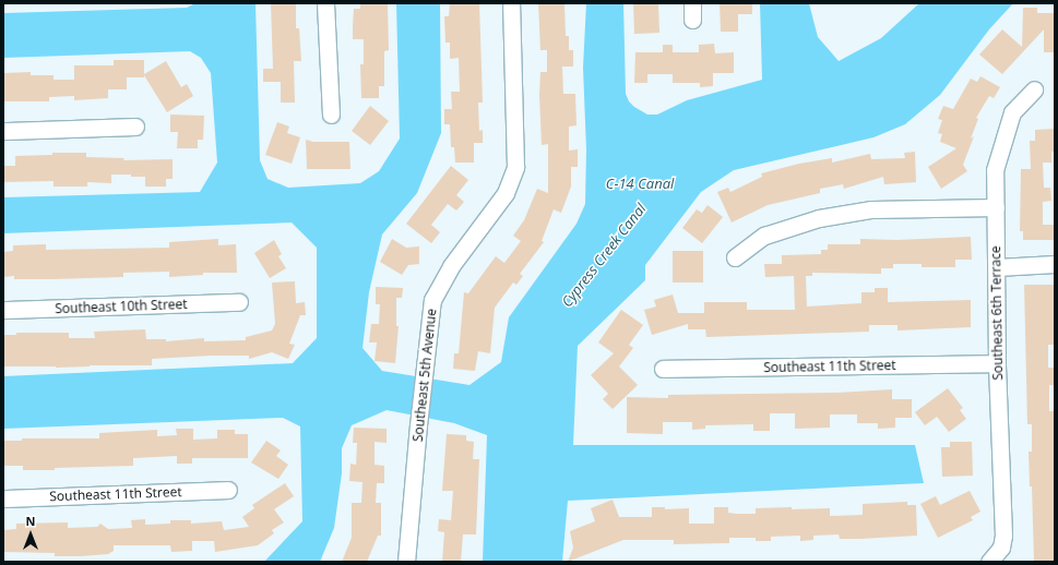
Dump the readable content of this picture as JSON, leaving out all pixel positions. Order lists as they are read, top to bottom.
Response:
{
  "streets": {
    "street": [
      "Southeast 10th Street",
      "Southeast 6th Terrace",
      "Southeast 11th Street",
      "Southeast 5th Avenue"
    ]
  },
  "crossings": [
    ["Southeast 6th Terrace", "Southeast 11th Street"]
  ],
  "water": ["C-14 Canal", "Cypress Creek Canal"],
  "north": "top"
}
